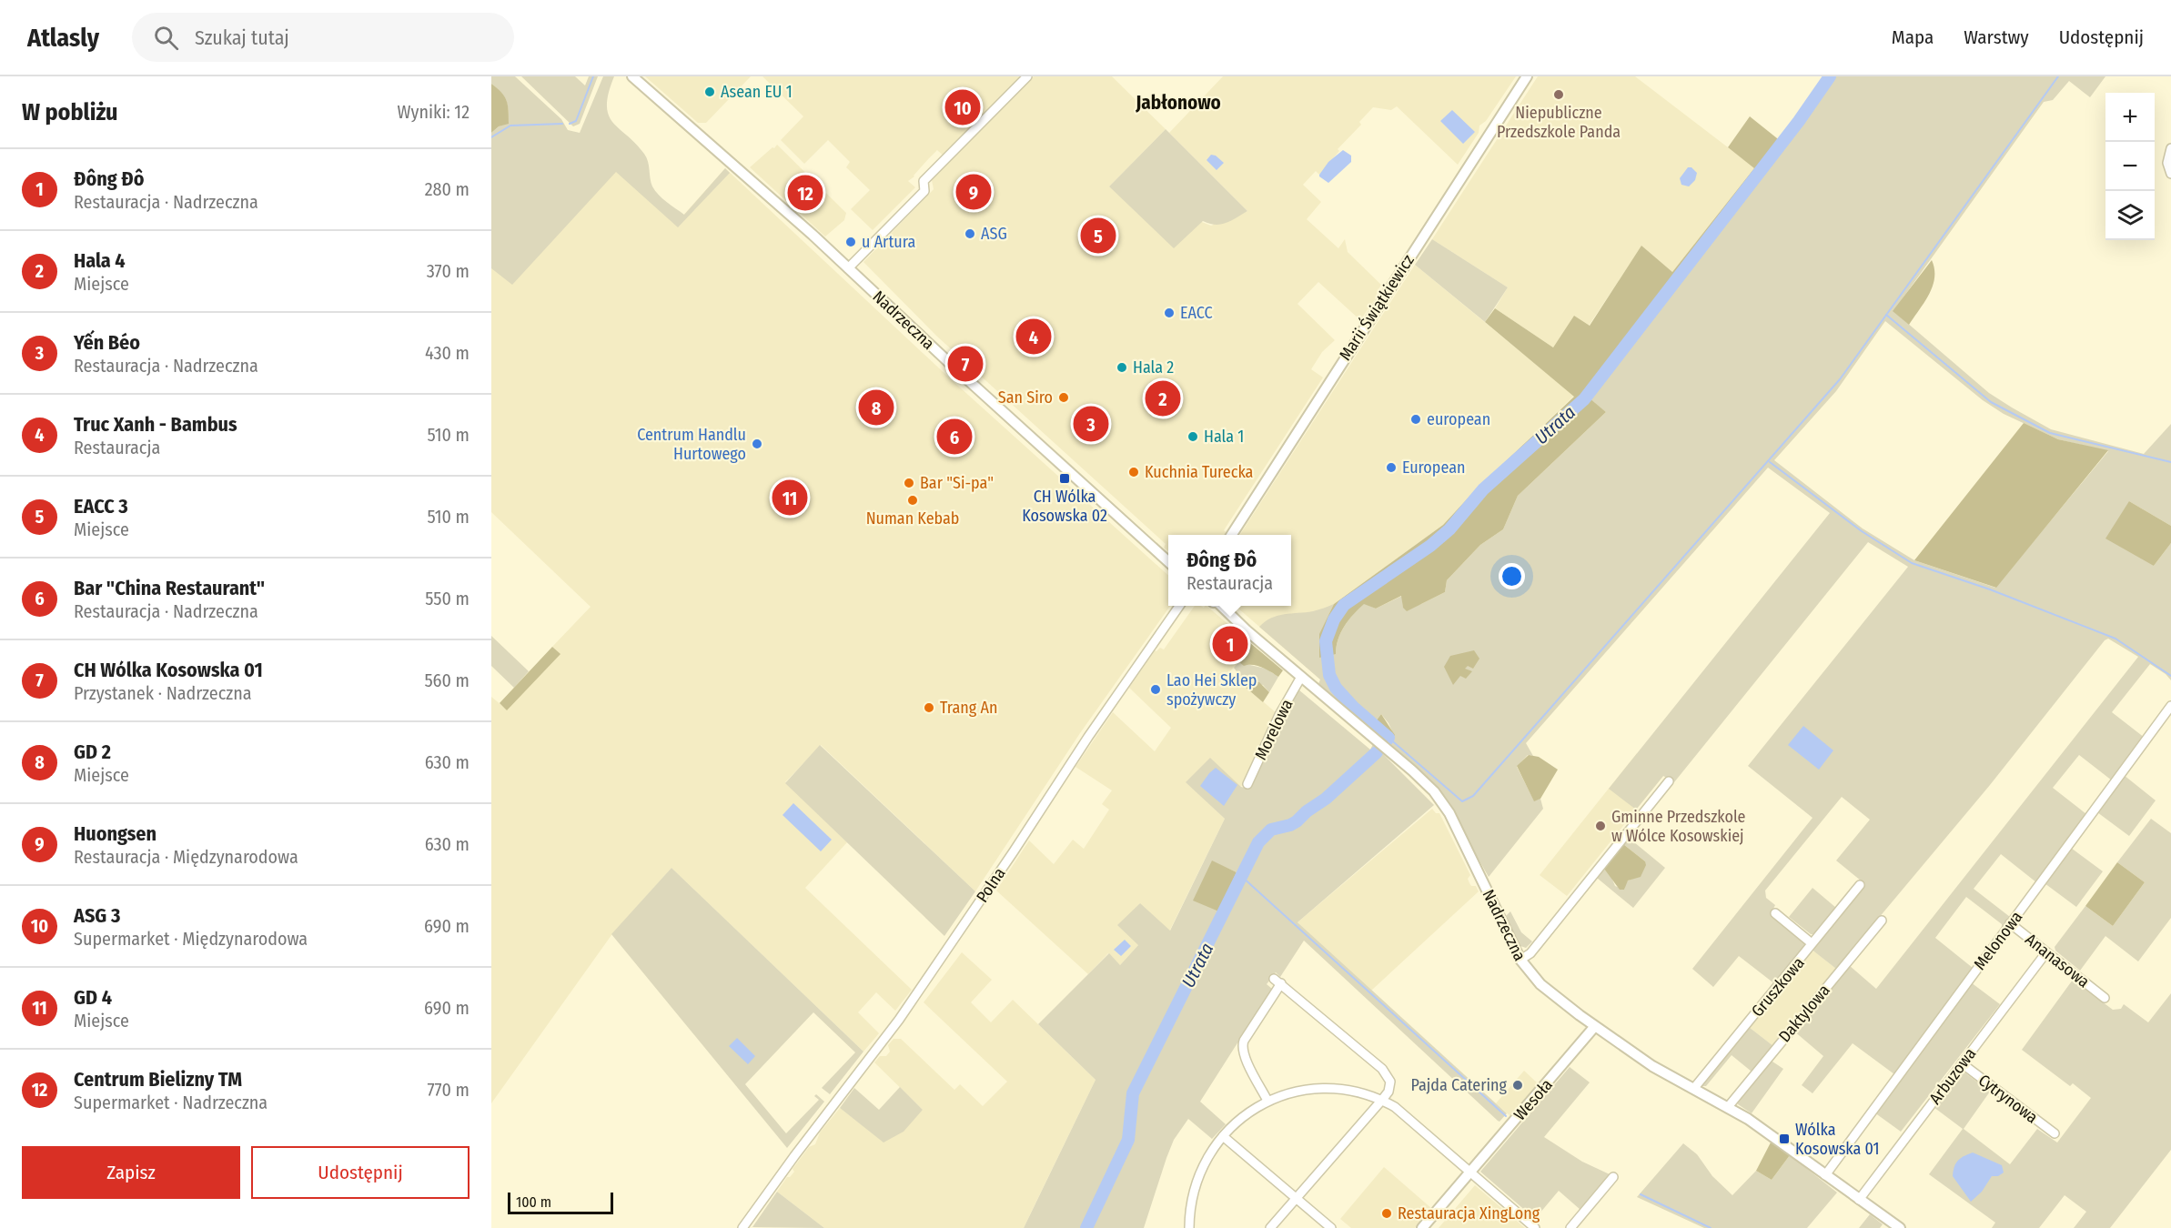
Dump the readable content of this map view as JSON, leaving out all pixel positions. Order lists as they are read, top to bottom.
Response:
{
  "streets": {
    "street": [
      "Marii Świątkiewicz",
      "Nadrzeczna",
      "Morelowa",
      "Polna",
      "Melonowa",
      "Ananasowa",
      "Gruszkowa",
      "Daktylowa",
      "Arbuzowa",
      "Cytrynowa",
      "Wesoła"
    ]
  },
  "crossings": [
    ["Nadrzeczna", "Morelowa"],
    ["Nadrzeczna", "Melonowa"],
    ["Nadrzeczna", "Gruszkowa"],
    ["Nadrzeczna", "Daktylowa"],
    ["Nadrzeczna", "Arbuzowa"],
    ["Nadrzeczna", "Wesoła"],
    ["Melonowa", "Ananasowa"],
    ["Ananasowa", "Arbuzowa"],
    ["Arbuzowa", "Cytrynowa"]
  ],
  "districts": ["Jabłonowo"],
  "water": ["Utrata"],
  "places": {
    "other": [
      "Asean EU 1",
      "Niepubliczne Przedszkole Panda",
      "ASG",
      "u Artura",
      "EACC",
      "Hala 2",
      "San Siro",
      "european",
      "Hala 1",
      "Centrum Handlu Hurtowego",
      "European",
      "Kuchnia Turecka",
      "Bar \"Si-pa\"",
      "Numan Kebab",
      "Lao Hei Sklep spożywczy",
      "Trang An",
      "Gminne Przedszkole w Wólce Kosowskiej",
      "Pajda Catering",
      "Restauracja XingLong"
    ],
    "transit": ["CH Wólka Kosowska 02", "Wólka Kosowska 01"]
  },
  "scale_bar": "100 m",
  "page": {
    "header": "Atlasly",
    "search": "Szukaj tutaj",
    "nav": ["Mapa", "Warstwy", "Udostępnij"],
    "heading": ["W pobliżu", "Wyniki: 12"],
    "pins": [
      "10",
      "9",
      "12",
      "5",
      "4",
      "7",
      "2",
      "8",
      "3",
      "6",
      "11",
      "1"
    ],
    "map_buttons": ["+", "−"],
    "list": [
      {
        "mark": "1",
        "name": "Đông Đô",
        "note": "Restauracja · Nadrzeczna",
        "value": "280 m"
      },
      {
        "mark": "2",
        "name": "Hala 4",
        "note": "Miejsce",
        "value": "370 m"
      },
      {
        "mark": "3",
        "name": "Yến Béo",
        "note": "Restauracja · Nadrzeczna",
        "value": "430 m"
      },
      {
        "mark": "4",
        "name": "Truc Xanh - Bambus",
        "note": "Restauracja",
        "value": "510 m"
      },
      {
        "mark": "5",
        "name": "EACC 3",
        "note": "Miejsce",
        "value": "510 m"
      },
      {
        "mark": "6",
        "name": "Bar \"China Restaurant\"",
        "note": "Restauracja · Nadrzeczna",
        "value": "550 m"
      },
      {
        "mark": "7",
        "name": "CH Wólka Kosowska 01",
        "note": "Przystanek · Nadrzeczna",
        "value": "560 m"
      },
      {
        "mark": "8",
        "name": "GD 2",
        "note": "Miejsce",
        "value": "630 m"
      },
      {
        "mark": "9",
        "name": "Huongsen",
        "note": "Restauracja · Międzynarodowa",
        "value": "630 m"
      },
      {
        "mark": "10",
        "name": "ASG 3",
        "note": "Supermarket · Międzynarodowa",
        "value": "690 m"
      },
      {
        "mark": "11",
        "name": "GD 4",
        "note": "Miejsce",
        "value": "690 m"
      },
      {
        "mark": "12",
        "name": "Centrum Bielizny TM",
        "note": "Supermarket · Nadrzeczna",
        "value": "770 m"
      }
    ],
    "popup": ["Đông Đô", "Restauracja"],
    "buttons": ["Zapisz", "Udostępnij"],
    "scale": "100 m"
  }
}
